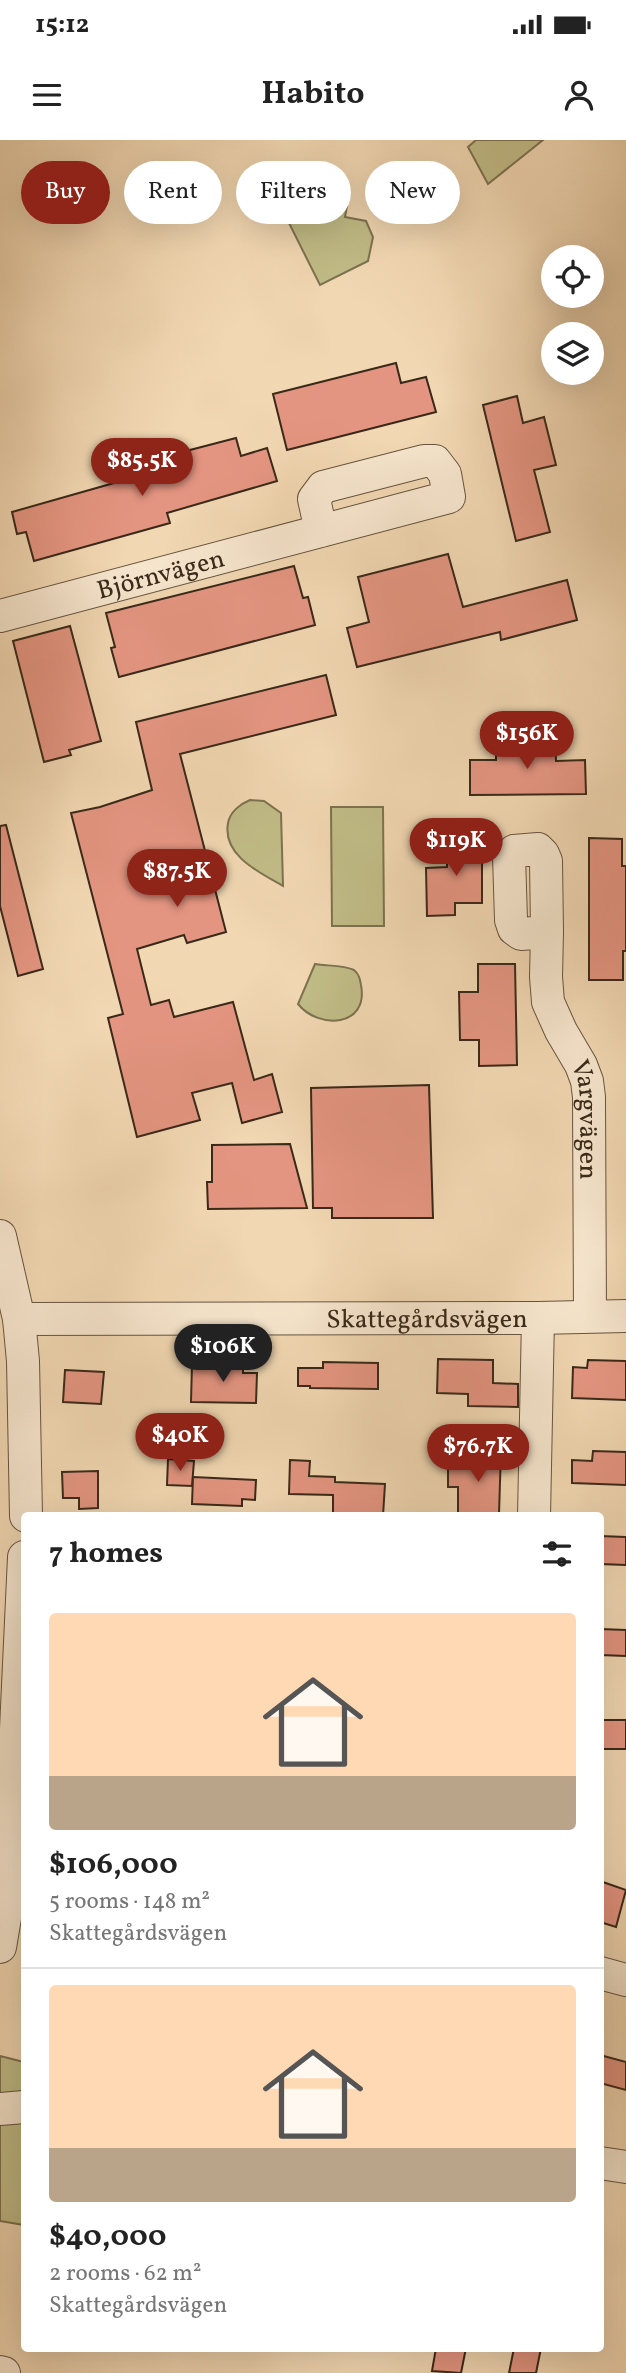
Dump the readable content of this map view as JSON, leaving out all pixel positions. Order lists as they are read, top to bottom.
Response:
{
  "streets": {
    "street": ["Björnvägen", "Vargvägen", "Skattegårdsvägen"]
  },
  "crossings": [
    ["Vargvägen", "Skattegårdsvägen"]
  ],
  "page": {
    "status": "15:12",
    "header": "Habito",
    "chip": [
      "Buy",
      "Rent",
      "Filters",
      "New"
    ],
    "price": [
      "$85.5K",
      "$156K",
      "$119K",
      "$87.5K",
      "$106K",
      "$40K",
      "$76.7K"
    ],
    "heading": "7 homes",
    "list": [
      {
        "name": "$106,000",
        "note": "5 rooms · 148 m² · Skattegårdsvägen"
      },
      {
        "name": "$40,000",
        "note": "2 rooms · 62 m² · Skattegårdsvägen"
      }
    ]
  }
}
